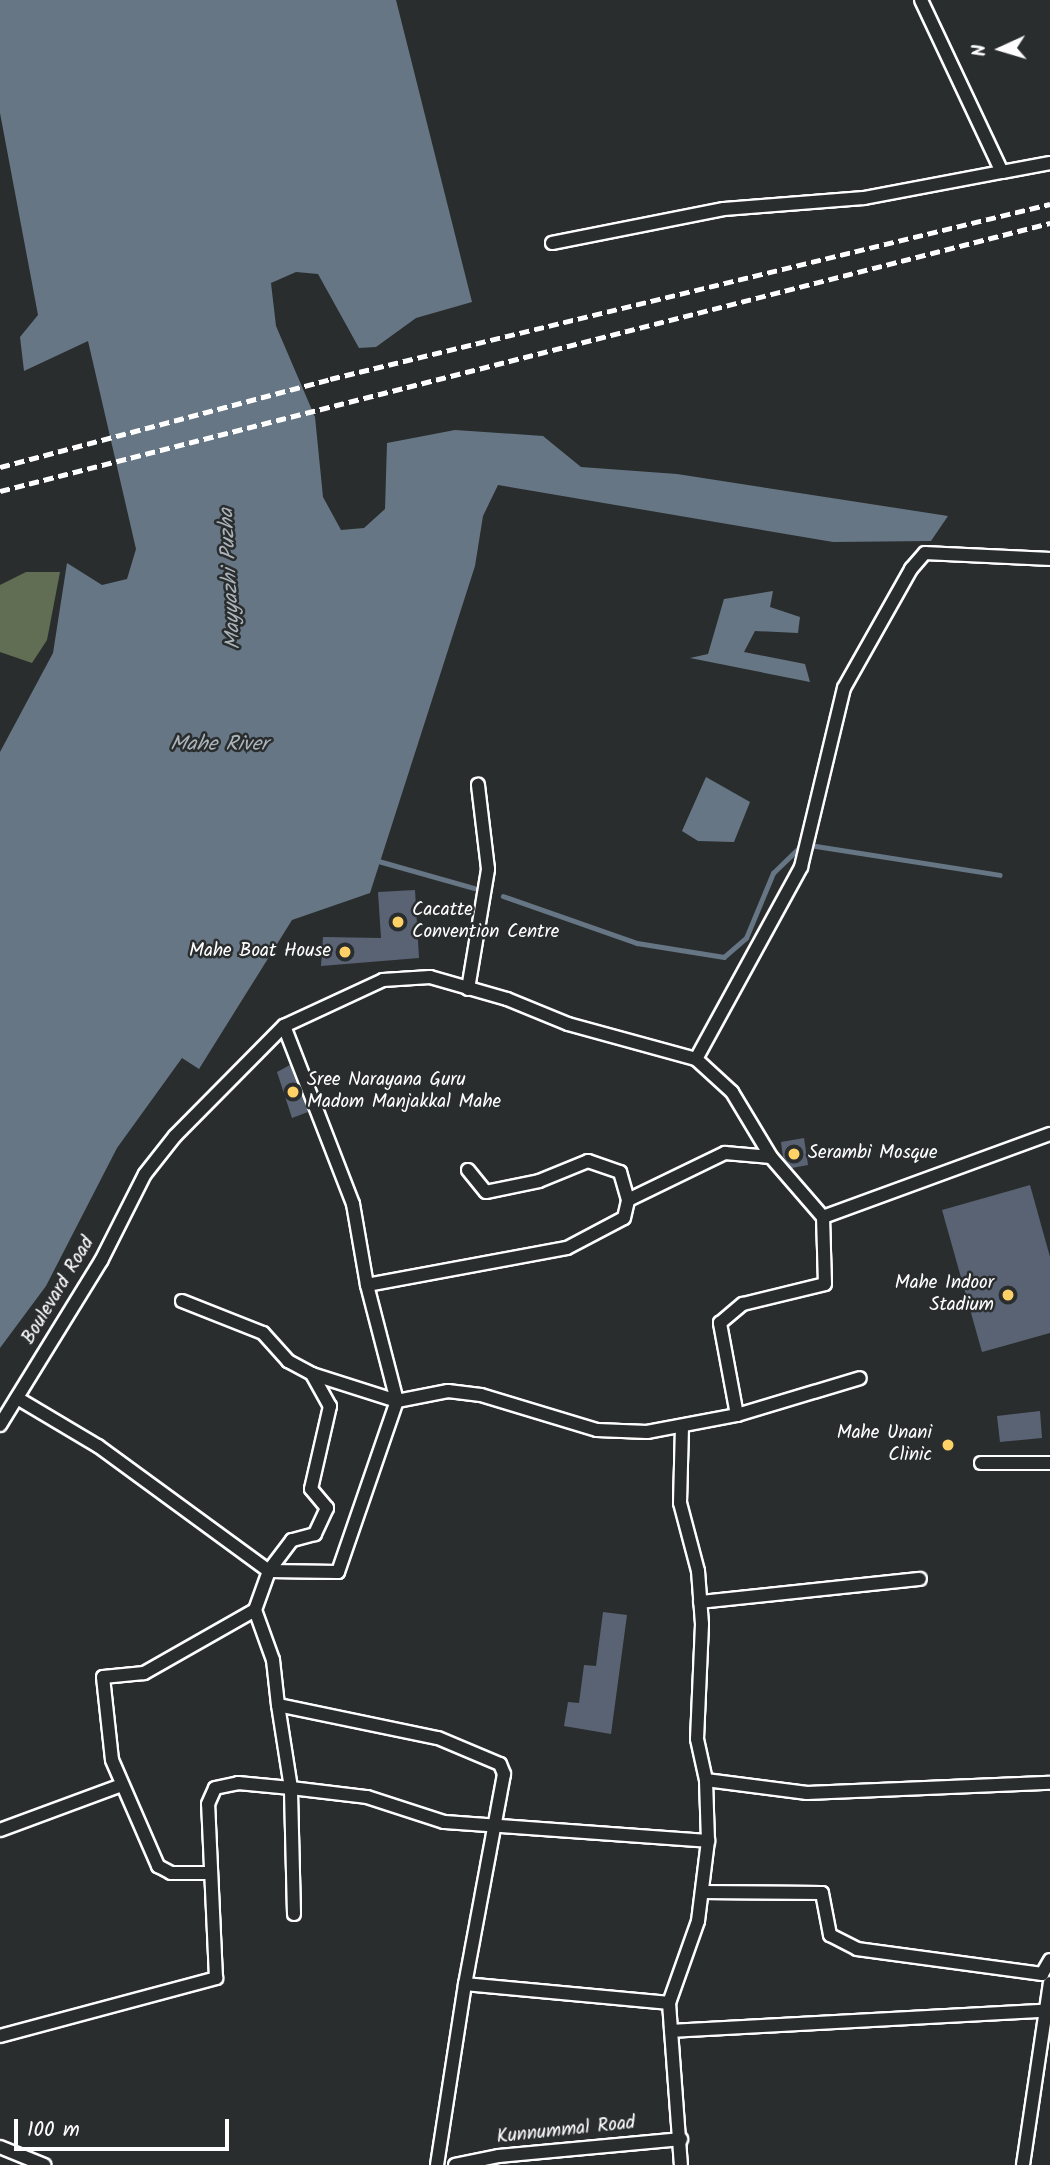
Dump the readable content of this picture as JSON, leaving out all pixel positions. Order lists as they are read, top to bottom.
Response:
{
  "streets": {
    "street": ["Boulevard Road", "Kunnummal Road"]
  },
  "water": ["Mayyazhi Puzha", "Mahe River"],
  "places": [
    "Cacatte Convention Centre",
    "Mahe Boat House",
    "Sree Narayana Guru Madom Manjakkal Mahe",
    "Serambi Mosque",
    "Mahe Indoor Stadium",
    "Mahe Unani Clinic"
  ],
  "scale_bar": "100 m",
  "north": "left"
}
